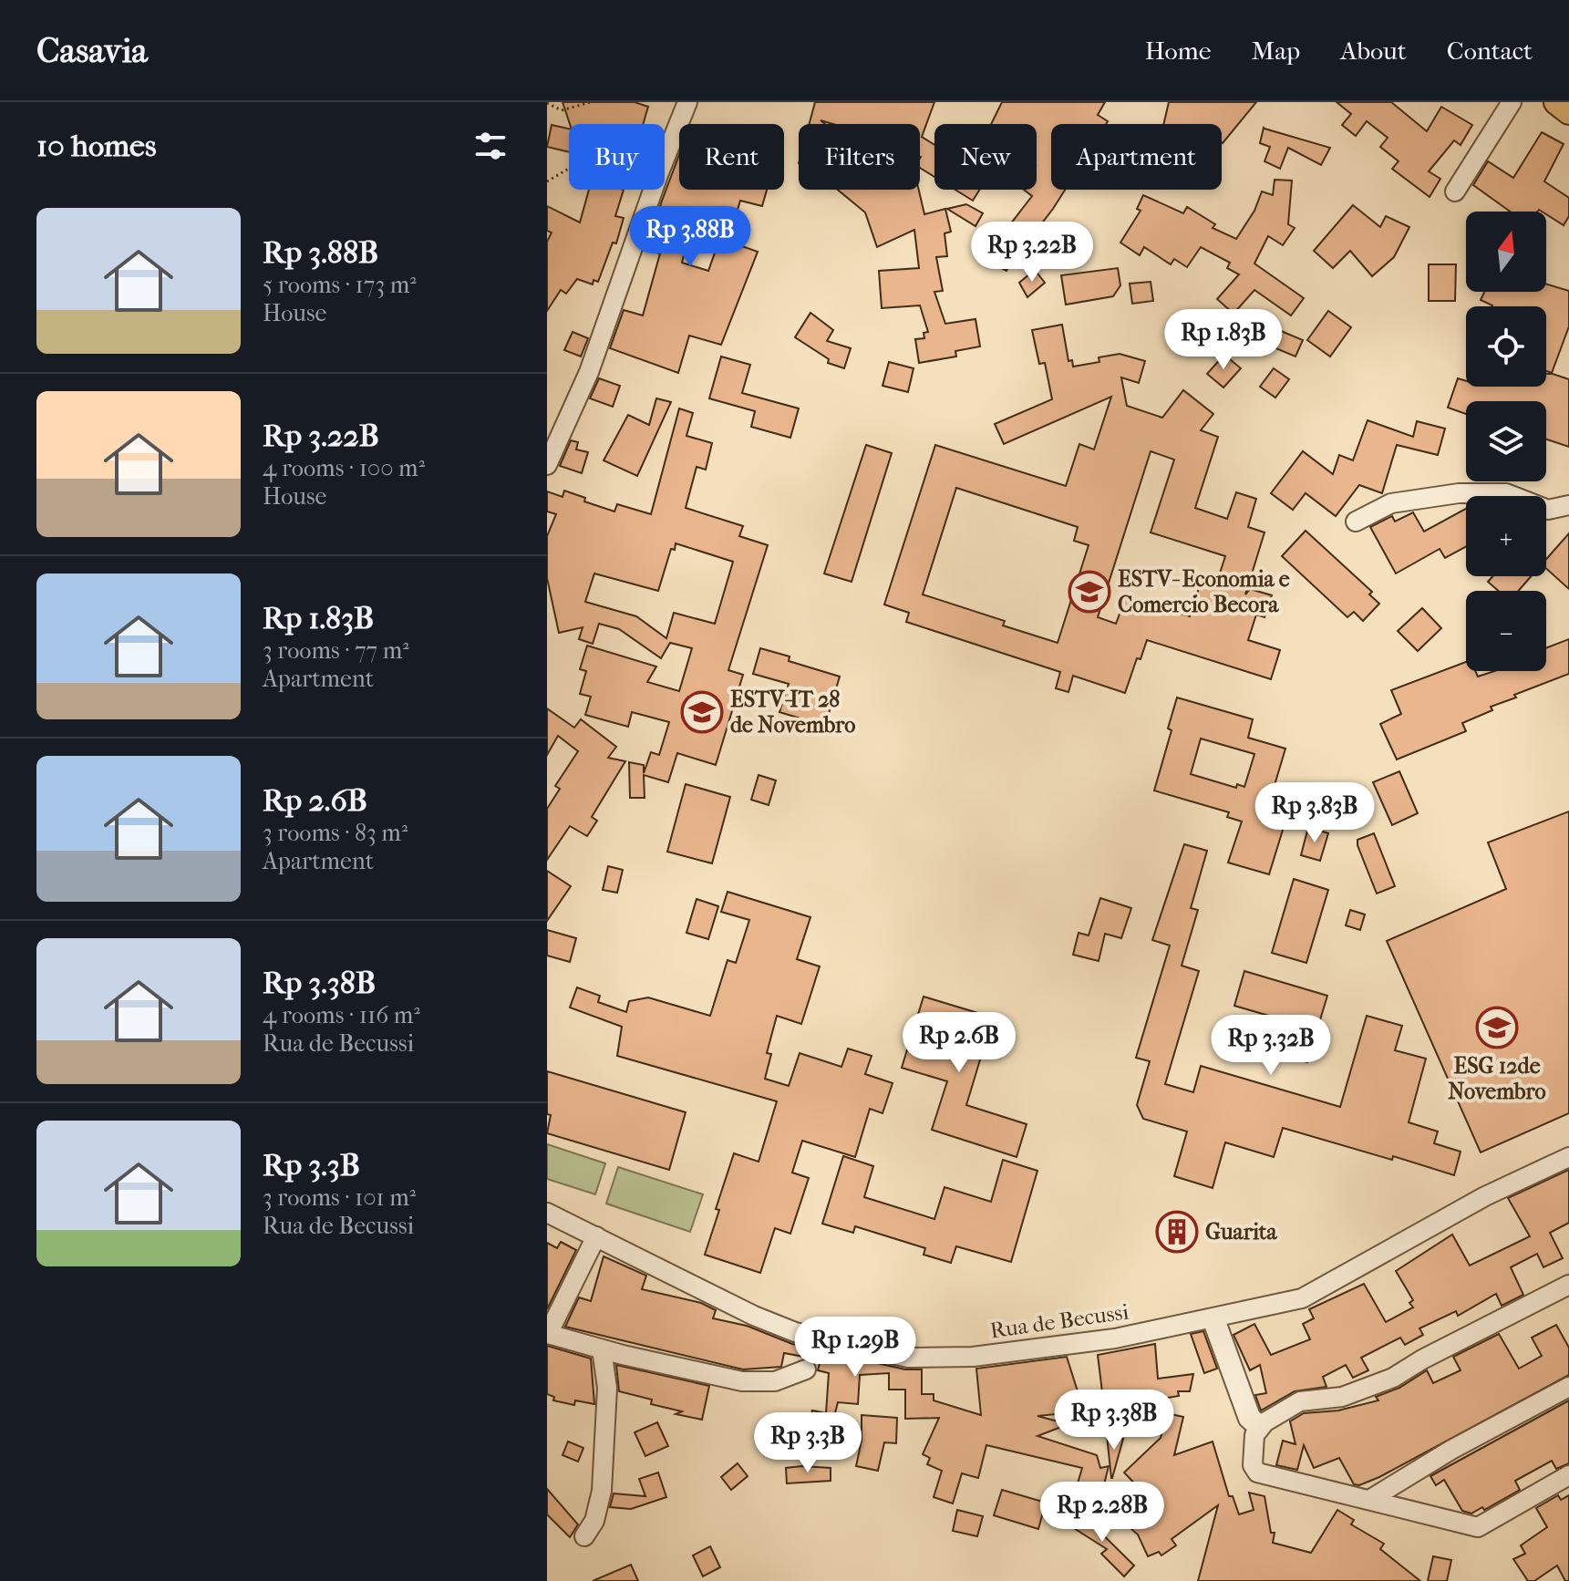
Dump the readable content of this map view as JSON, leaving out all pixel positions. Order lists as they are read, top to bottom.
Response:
{
  "streets": {
    "street": ["Rua de Becussi"]
  },
  "places": {
    "school or university": ["ESTV- Economia e Comercio Becora", "ESTV-IT 28 de Novembro", "ESG 12de Novembro"],
    "building": ["Guarita"]
  },
  "north": "top",
  "page": {
    "header": "Casavia",
    "nav": [
      "Home",
      "Map",
      "About",
      "Contact"
    ],
    "heading": "10 homes",
    "chip": [
      "Buy",
      "Rent",
      "Filters",
      "New",
      "Apartment"
    ],
    "list": [
      {
        "name": "Rp 3.88B",
        "note": "5 rooms · 173 m² · House"
      },
      {
        "name": "Rp 3.22B",
        "note": "4 rooms · 100 m² · House"
      },
      {
        "name": "Rp 1.83B",
        "note": "3 rooms · 77 m² · Apartment"
      },
      {
        "name": "Rp 2.6B",
        "note": "3 rooms · 83 m² · Apartment"
      },
      {
        "name": "Rp 3.38B",
        "note": "4 rooms · 116 m² · Rua de Becussi"
      },
      {
        "name": "Rp 3.3B",
        "note": "3 rooms · 101 m² · Rua de Becussi"
      }
    ],
    "price": [
      "Rp 3.88B",
      "Rp 3.22B",
      "Rp 1.83B",
      "Rp 3.83B",
      "Rp 2.6B",
      "Rp 3.32B",
      "Rp 1.29B",
      "Rp 3.38B",
      "Rp 3.3B",
      "Rp 2.28B"
    ],
    "map_buttons": ["+", "−"]
  }
}
